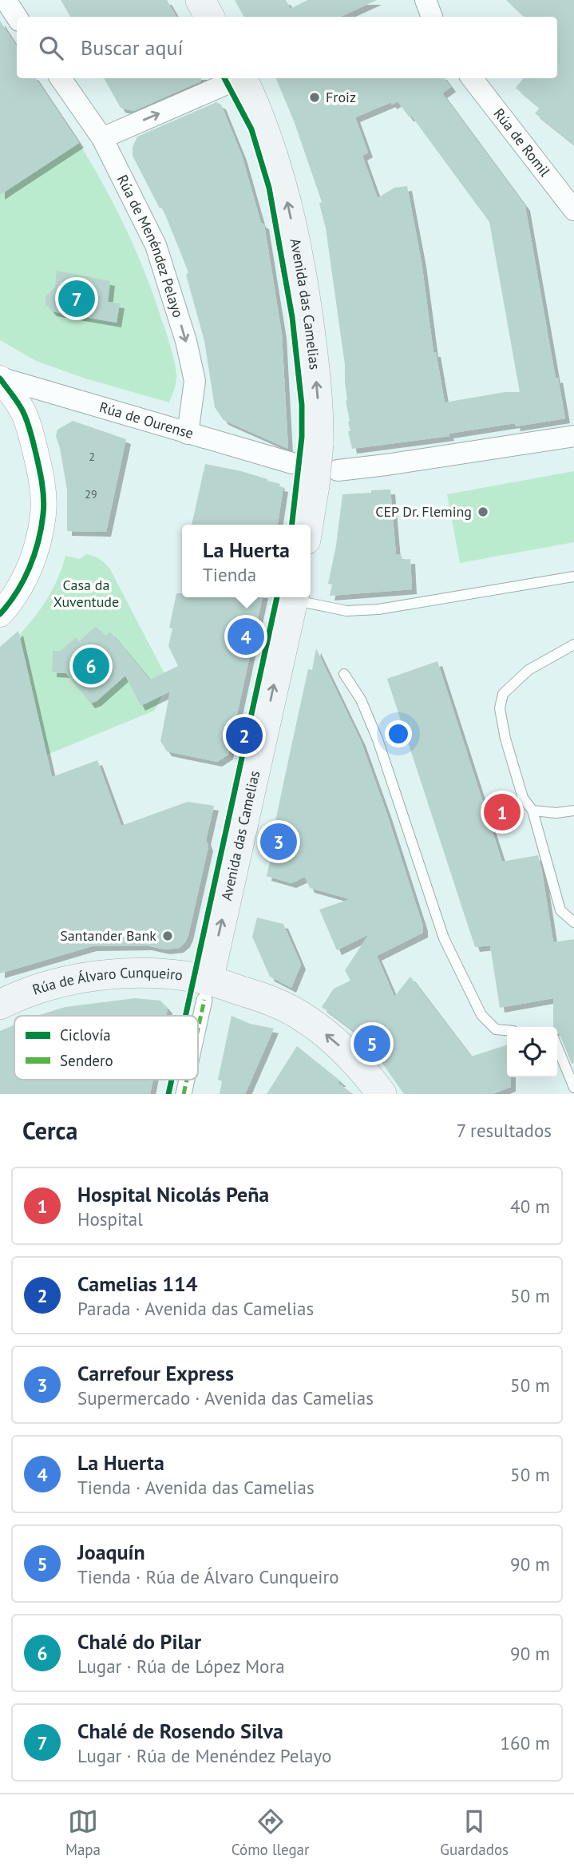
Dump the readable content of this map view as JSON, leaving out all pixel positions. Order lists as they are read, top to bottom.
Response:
{
  "streets": {
    "main road": ["Avenida das Camelias", "Rúa de Álvaro Cunqueiro"],
    "street": ["Rúa de Romil", "Rúa de Menéndez Pelayo", "Rúa de Ourense"]
  },
  "crossings": [
    ["Rúa de Menéndez Pelayo", "Rúa de Ourense"],
    ["Avenida das Camelias", "Rúa de Álvaro Cunqueiro"]
  ],
  "one_way": ["Rúa de Menéndez Pelayo", "Avenida das Camelias", "Rúa de Álvaro Cunqueiro"],
  "parks": ["Casa da Xuventude"],
  "places": ["Froiz", "CEP Dr. Fleming", "Santander Bank"],
  "house_numbers": ["2", "29"],
  "legend": ["Ciclovía", "Sendero"],
  "page": {
    "search": "Buscar aquí",
    "pins": [
      "7",
      "4",
      "6",
      "2",
      "1",
      "3",
      "5"
    ],
    "popup": ["La Huerta", "Tienda"],
    "heading": ["Cerca", "7 resultados"],
    "list": [
      {
        "mark": "1",
        "name": "Hospital Nicolás Peña",
        "note": "Hospital",
        "value": "40 m"
      },
      {
        "mark": "2",
        "name": "Camelias 114",
        "note": "Parada · Avenida das Camelias",
        "value": "50 m"
      },
      {
        "mark": "3",
        "name": "Carrefour Express",
        "note": "Supermercado · Avenida das Camelias",
        "value": "50 m"
      },
      {
        "mark": "4",
        "name": "La Huerta",
        "note": "Tienda · Avenida das Camelias",
        "value": "50 m"
      },
      {
        "mark": "5",
        "name": "Joaquín",
        "note": "Tienda · Rúa de Álvaro Cunqueiro",
        "value": "90 m"
      },
      {
        "mark": "6",
        "name": "Chalé do Pilar",
        "note": "Lugar · Rúa de López Mora",
        "value": "90 m"
      },
      {
        "mark": "7",
        "name": "Chalé de Rosendo Silva",
        "note": "Lugar · Rúa de Menéndez Pelayo",
        "value": "160 m"
      }
    ],
    "nav": ["Mapa", "Cómo llegar", "Guardados"]
  }
}
